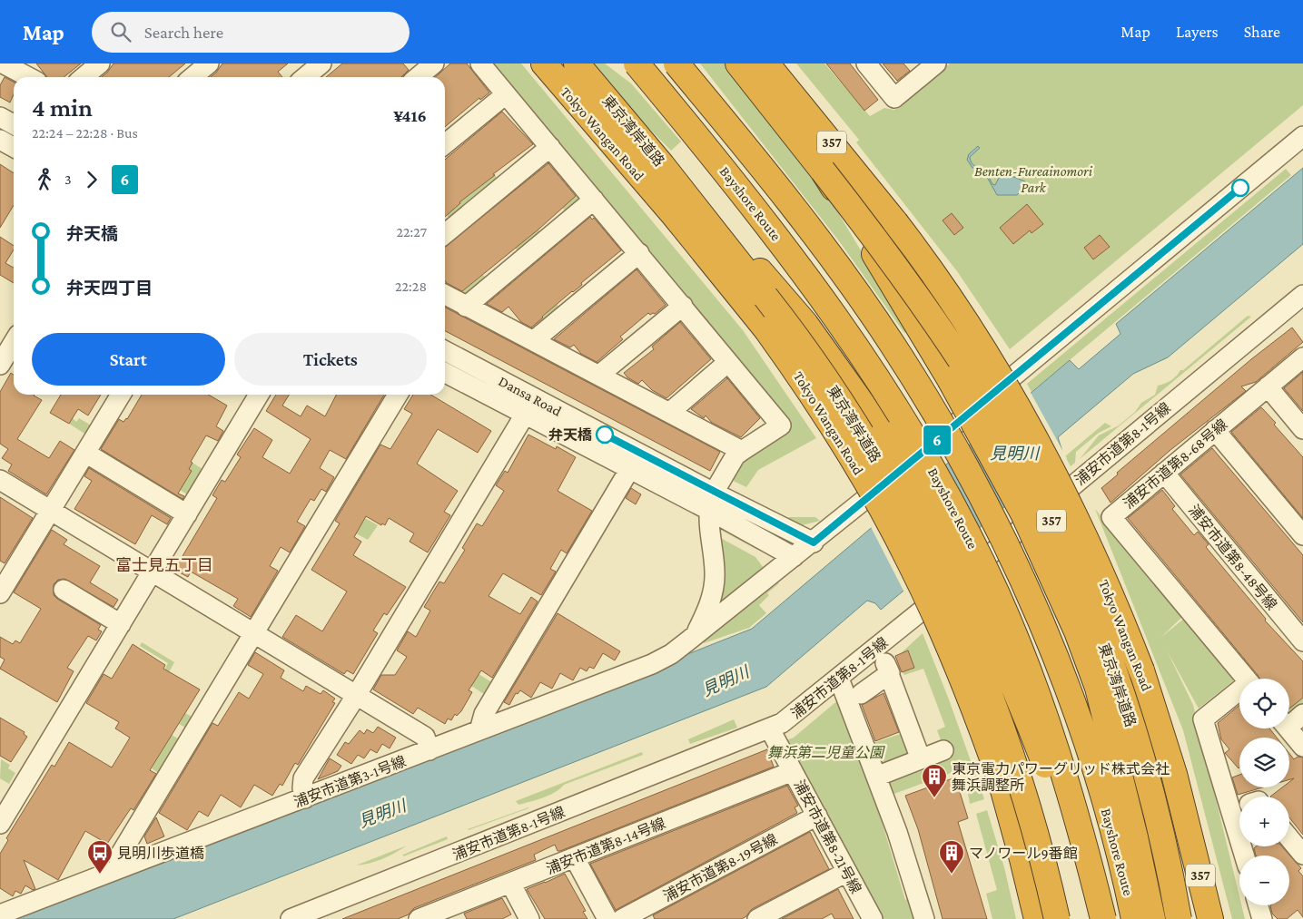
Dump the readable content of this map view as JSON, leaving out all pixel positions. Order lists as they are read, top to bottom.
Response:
{
  "streets": {
    "highway": [
      "東京湾岸道路",
      "Tokyo Wangan Road",
      "357",
      "Bayshore Route"
    ],
    "street": [
      "Dansa Road",
      "浦安市道第8-1号線",
      "浦安市道第8-68号線",
      "浦安市道第8-48号線",
      "浦安市道第3-1号線",
      "浦安市道第8-21号線",
      "浦安市道第8-14号線",
      "浦安市道第8-19号線"
    ]
  },
  "crossings": [
    ["東京湾岸道路", "Tokyo Wangan Road"],
    ["Dansa Road", "浦安市道第3-1号線"],
    ["浦安市道第8-1号線", "浦安市道第8-21号線"],
    ["浦安市道第8-68号線", "浦安市道第8-48号線"],
    ["浦安市道第8-21号線", "浦安市道第8-14号線"],
    ["浦安市道第8-21号線", "浦安市道第8-19号線"]
  ],
  "districts": ["富士見五丁目"],
  "water": ["見明川"],
  "parks": ["Benten-Fureainomori Park", "舞浜第二児童公園"],
  "places": {
    "other": ["弁天橋"],
    "building": ["東京電力パワーグリッド株式会社 舞浜調整所", "マノワール9番館"],
    "bus stop": ["見明川歩道橋"]
  },
  "lines": ["bus line 6"],
  "page": {
    "header": "Map",
    "search": "Search here",
    "nav": ["Map", "Layers", "Share"],
    "on_map": "6",
    "heading": ["4 min", "22:24 – 22:28 · Bus", "¥416"],
    "legs": ["3", "6"],
    "list": [
      {
        "name": "弁天橋",
        "value": "22:27"
      },
      {
        "name": "弁天四丁目",
        "value": "22:28"
      }
    ],
    "buttons": ["Start", "Tickets"],
    "map_buttons": ["+", "−"]
  }
}
